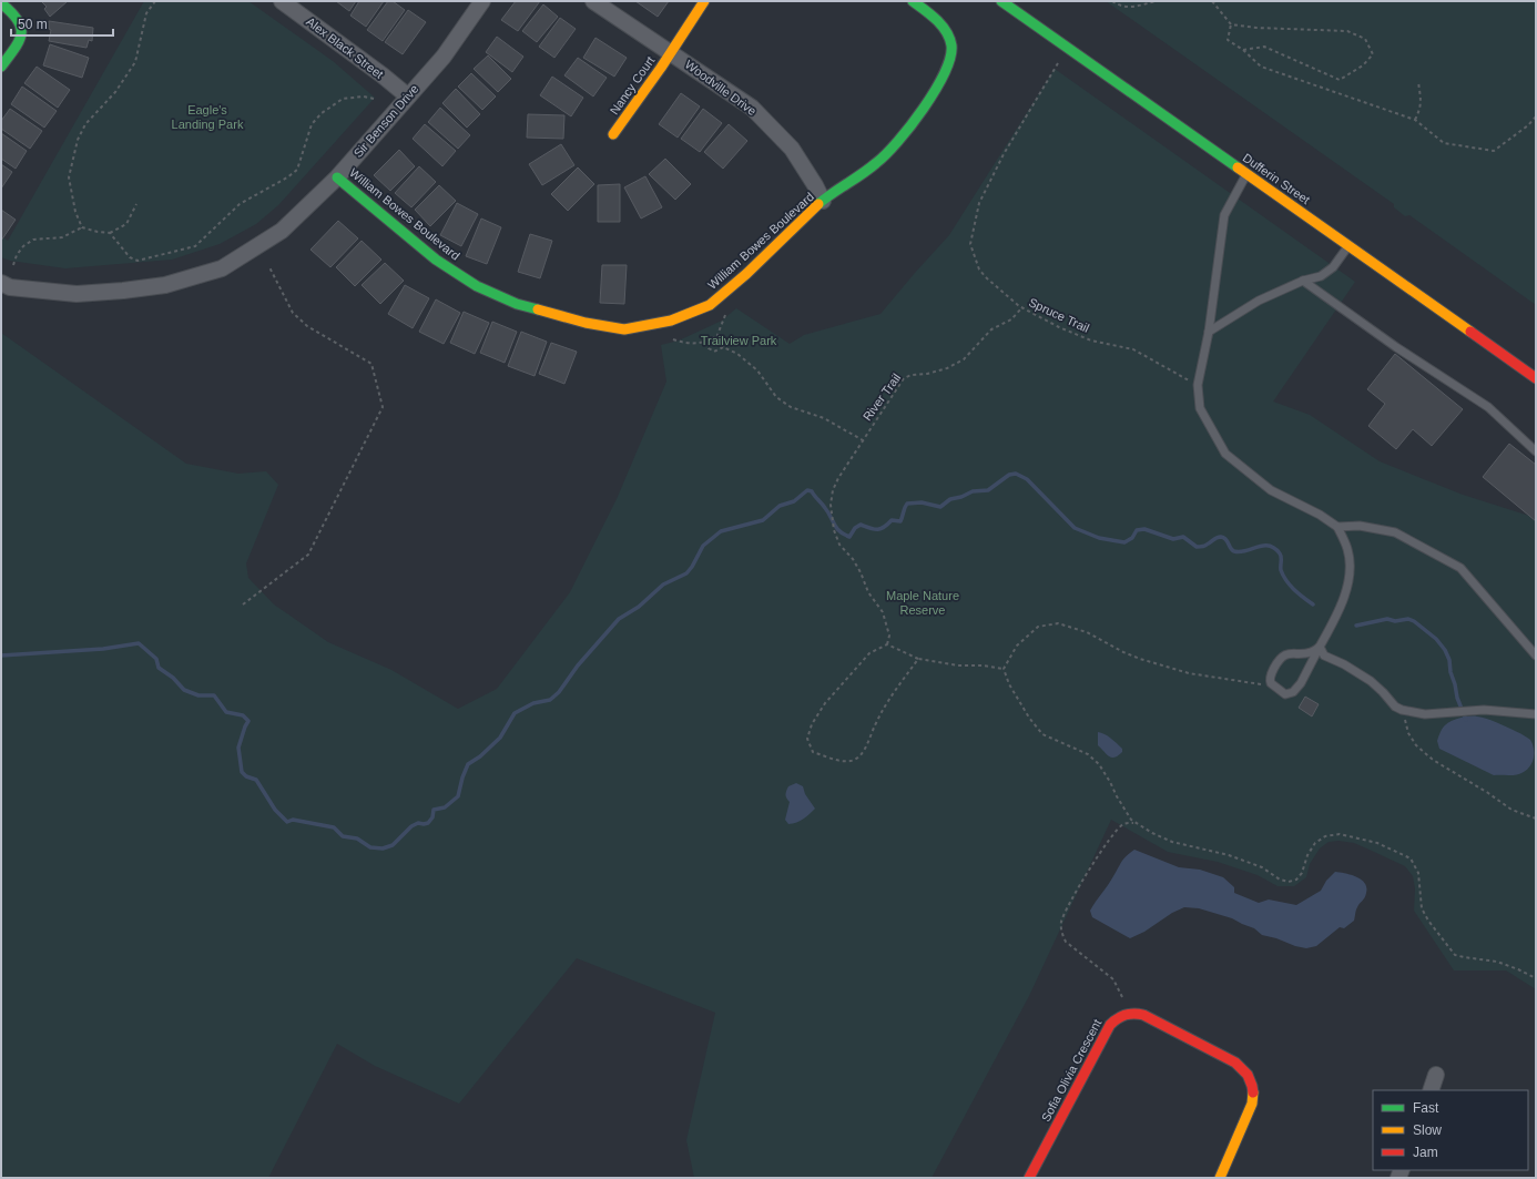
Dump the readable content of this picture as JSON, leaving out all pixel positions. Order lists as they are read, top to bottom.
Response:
{
  "streets": {
    "street": [
      "Alex Black Street",
      "Nancy Court",
      "Woodville Drive",
      "Sir Benson Drive",
      "Dufferin Street",
      "William Bowes Boulevard",
      "Sofia Olivia Crescent"
    ],
    "path": ["Spruce Trail", "River Trail"]
  },
  "crossings": [
    ["Alex Black Street", "Sir Benson Drive"],
    ["Nancy Court", "Woodville Drive"],
    ["Woodville Drive", "William Bowes Boulevard"],
    ["Sir Benson Drive", "William Bowes Boulevard"],
    ["Dufferin Street", "Spruce Trail"],
    ["Spruce Trail", "River Trail"]
  ],
  "parks": ["Eagle's Landing Park", "Trailview Park", "Maple Nature Reserve"],
  "legend": ["Fast", "Slow", "Jam"],
  "scale_bar": "50 m"
}
